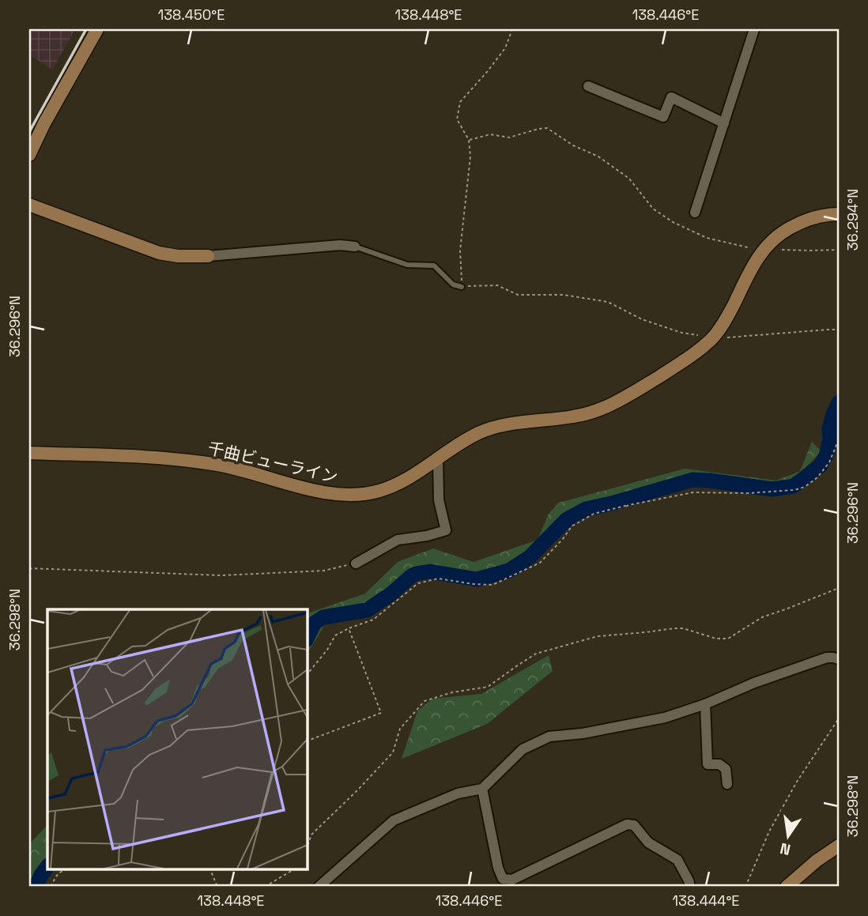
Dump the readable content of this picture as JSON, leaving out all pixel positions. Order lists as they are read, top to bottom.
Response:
{
  "streets": {
    "street": ["千曲ビューライン"]
  },
  "north": "bottom",
  "coordinates": [
    "138.450°E",
    "138.448°E",
    "138.446°E",
    "36.294°N",
    "36.296°N",
    "36.298°N",
    "138.444°E"
  ]
}
